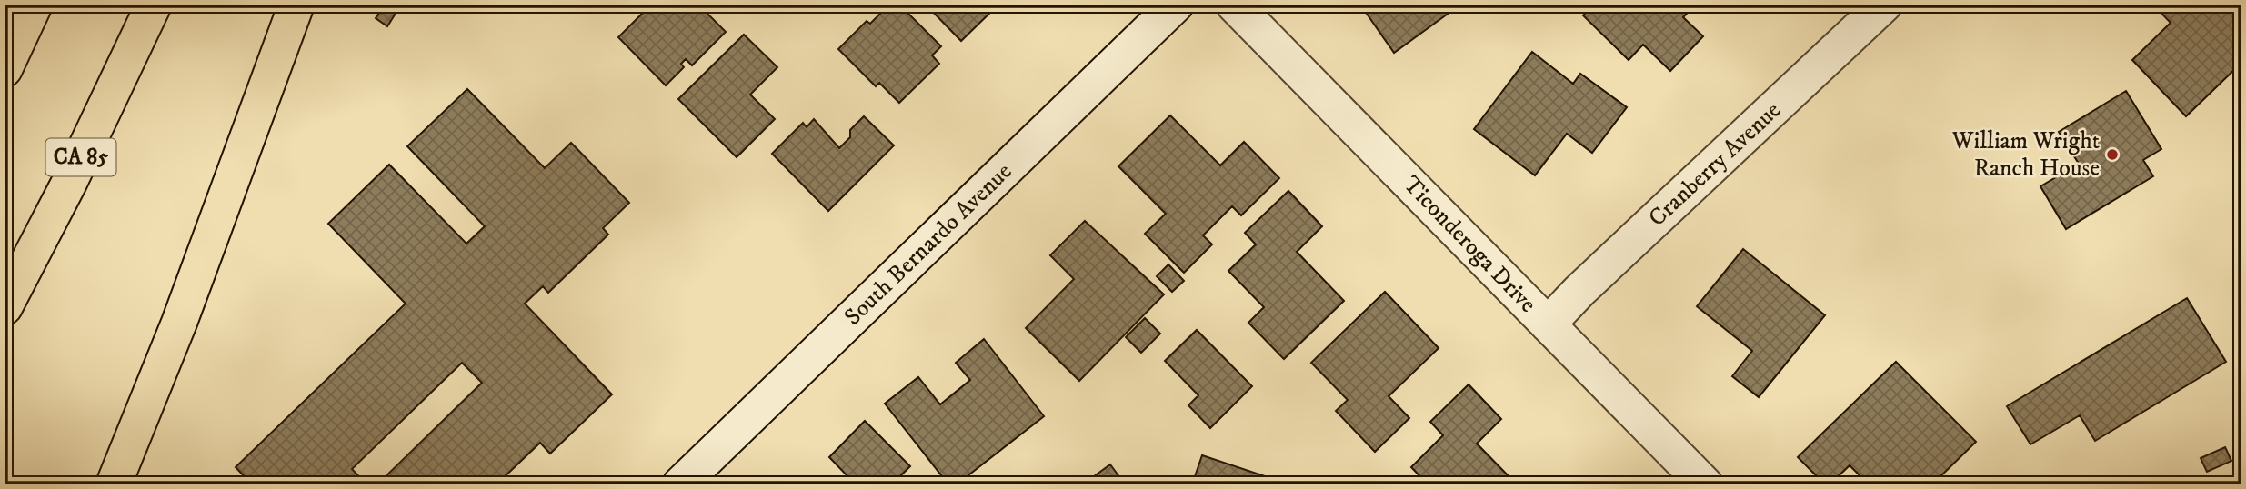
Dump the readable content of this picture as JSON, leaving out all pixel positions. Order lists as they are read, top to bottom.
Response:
{
  "streets": {
    "highway": ["CA 85"],
    "street": ["Cranberry Avenue", "South Bernardo Avenue", "Ticonderoga Drive"]
  },
  "crossings": [
    ["Cranberry Avenue", "Ticonderoga Drive"]
  ],
  "places": ["William Wright Ranch House"]
}
